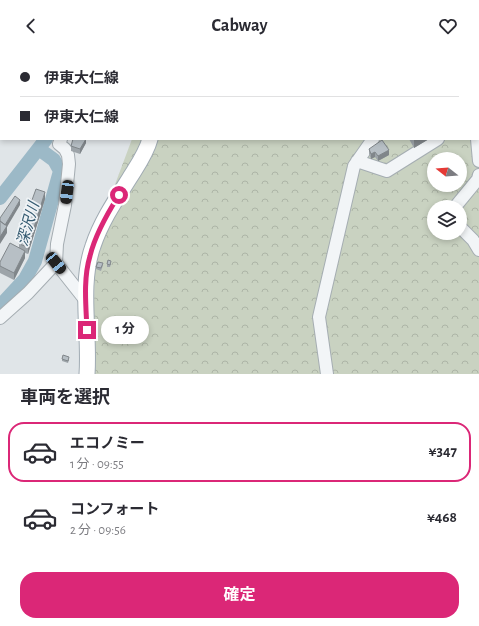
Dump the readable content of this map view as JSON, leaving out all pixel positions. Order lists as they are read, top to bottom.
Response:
{
  "water": ["深沢川"],
  "north": "left",
  "page": {
    "header": "Cabway",
    "banner": ["伊東大仁線", "伊東大仁線"],
    "bubble": "1 分",
    "heading": "車両を選択",
    "list": [
      {
        "name": "エコノミー",
        "note": "1 分 · 09:55",
        "value": "¥347"
      },
      {
        "name": "コンフォート",
        "note": "2 分 · 09:56",
        "value": "¥468"
      }
    ],
    "buttons": "確定"
  }
}
